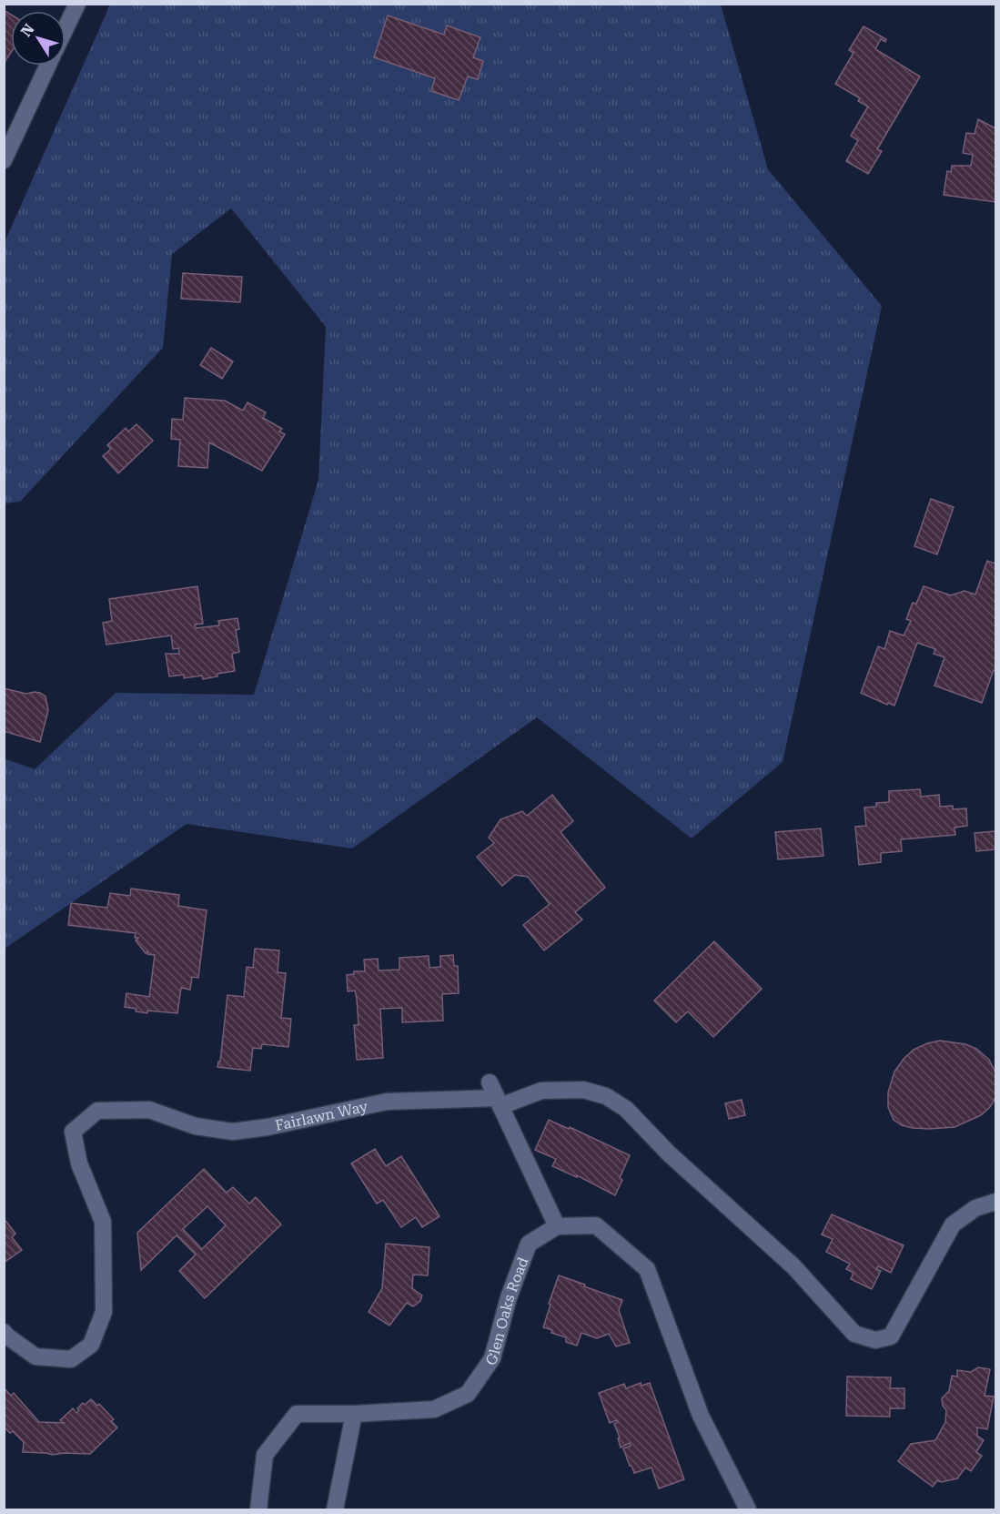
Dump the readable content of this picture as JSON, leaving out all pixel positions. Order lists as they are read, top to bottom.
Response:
{
  "streets": {
    "street": ["Fairlawn Way", "Glen Oaks Road"]
  },
  "north": "top left"
}
